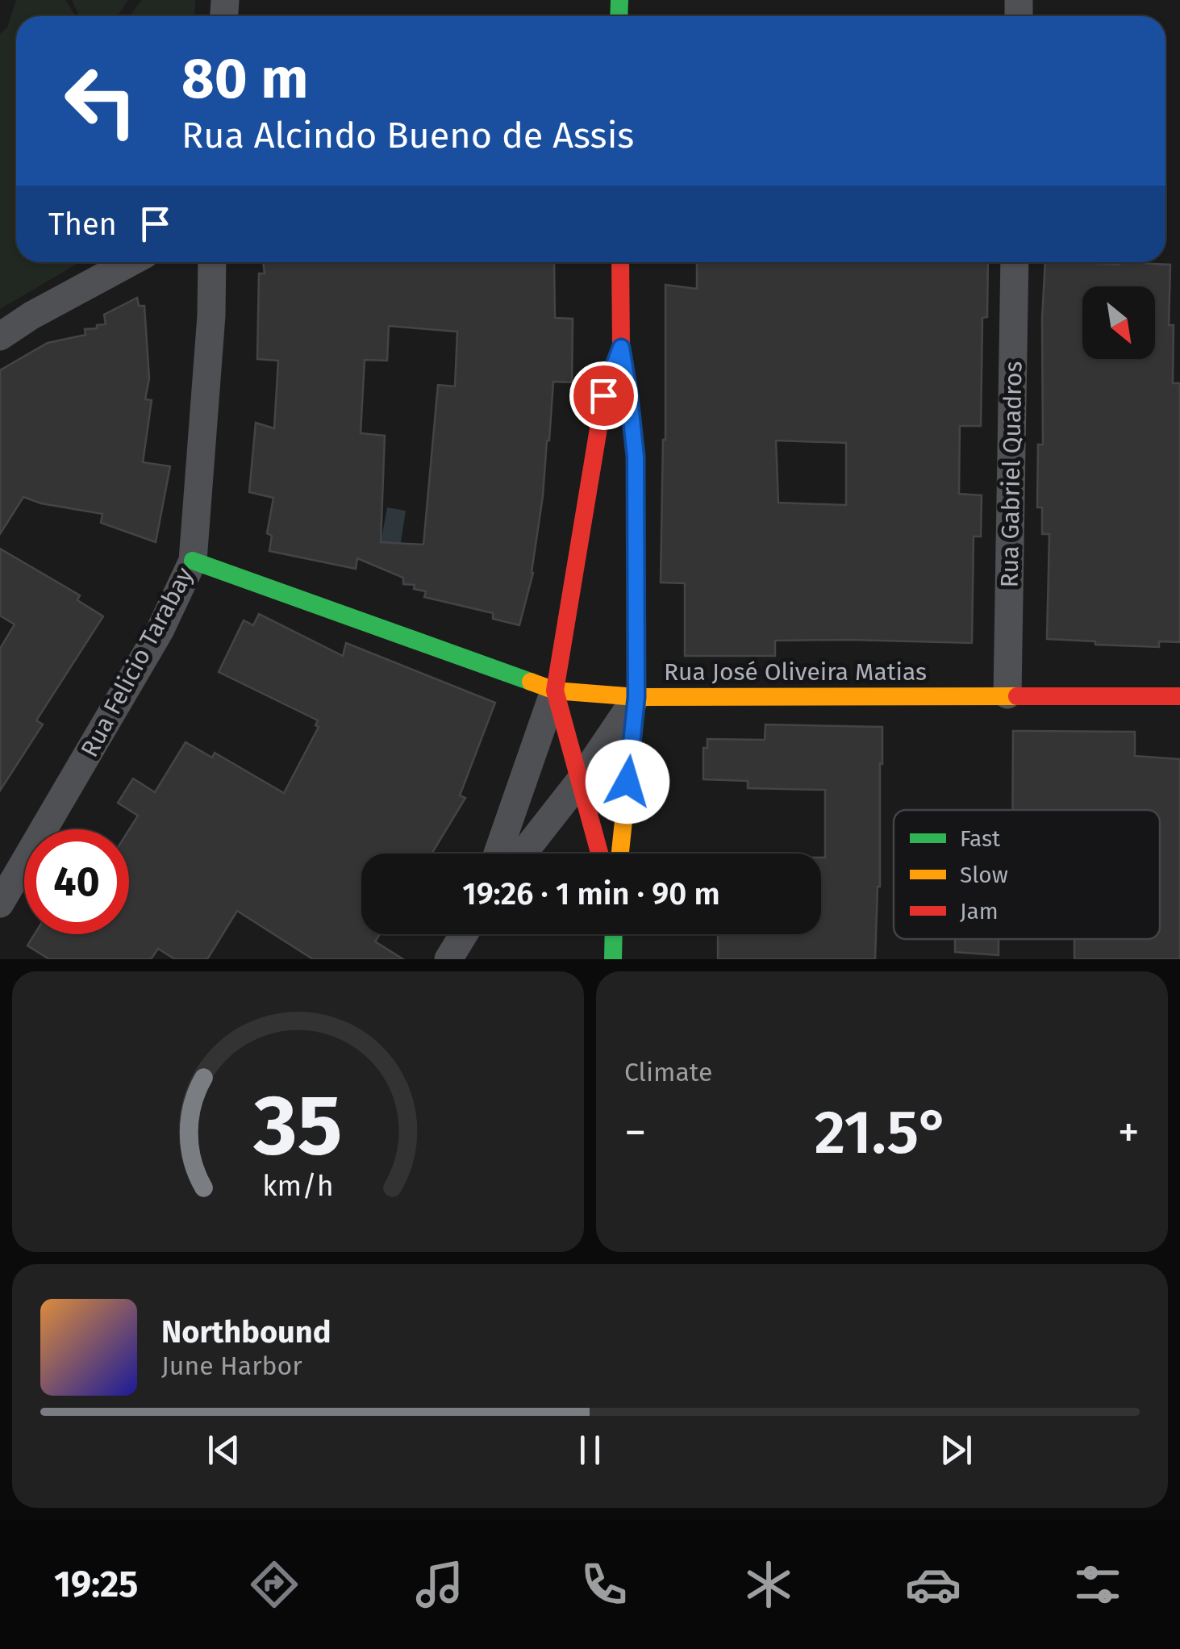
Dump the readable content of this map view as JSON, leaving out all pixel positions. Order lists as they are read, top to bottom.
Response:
{
  "streets": {
    "street": ["Rua Gabriel Quadros", "Rua Felicio Tarabay", "Rua José Oliveira Matias"]
  },
  "crossings": [
    ["Rua Gabriel Quadros", "Rua José Oliveira Matias"],
    ["Rua Felicio Tarabay", "Rua José Oliveira Matias"]
  ],
  "legend": ["Fast", "Slow", "Jam"],
  "north": "bottom right",
  "page": {
    "turn": ["80 m", "Rua Alcindo Bueno de Assis"],
    "then": "Then",
    "limit": "40",
    "trip": "19:26 · 1 min · 90 m",
    "tile": "Climate",
    "heat": ["−", "21.5°", "+"],
    "song": ["Northbound", "June Harbor"],
    "tabs": "19:25",
    "gauge": ["35", "km/h"]
  }
}
